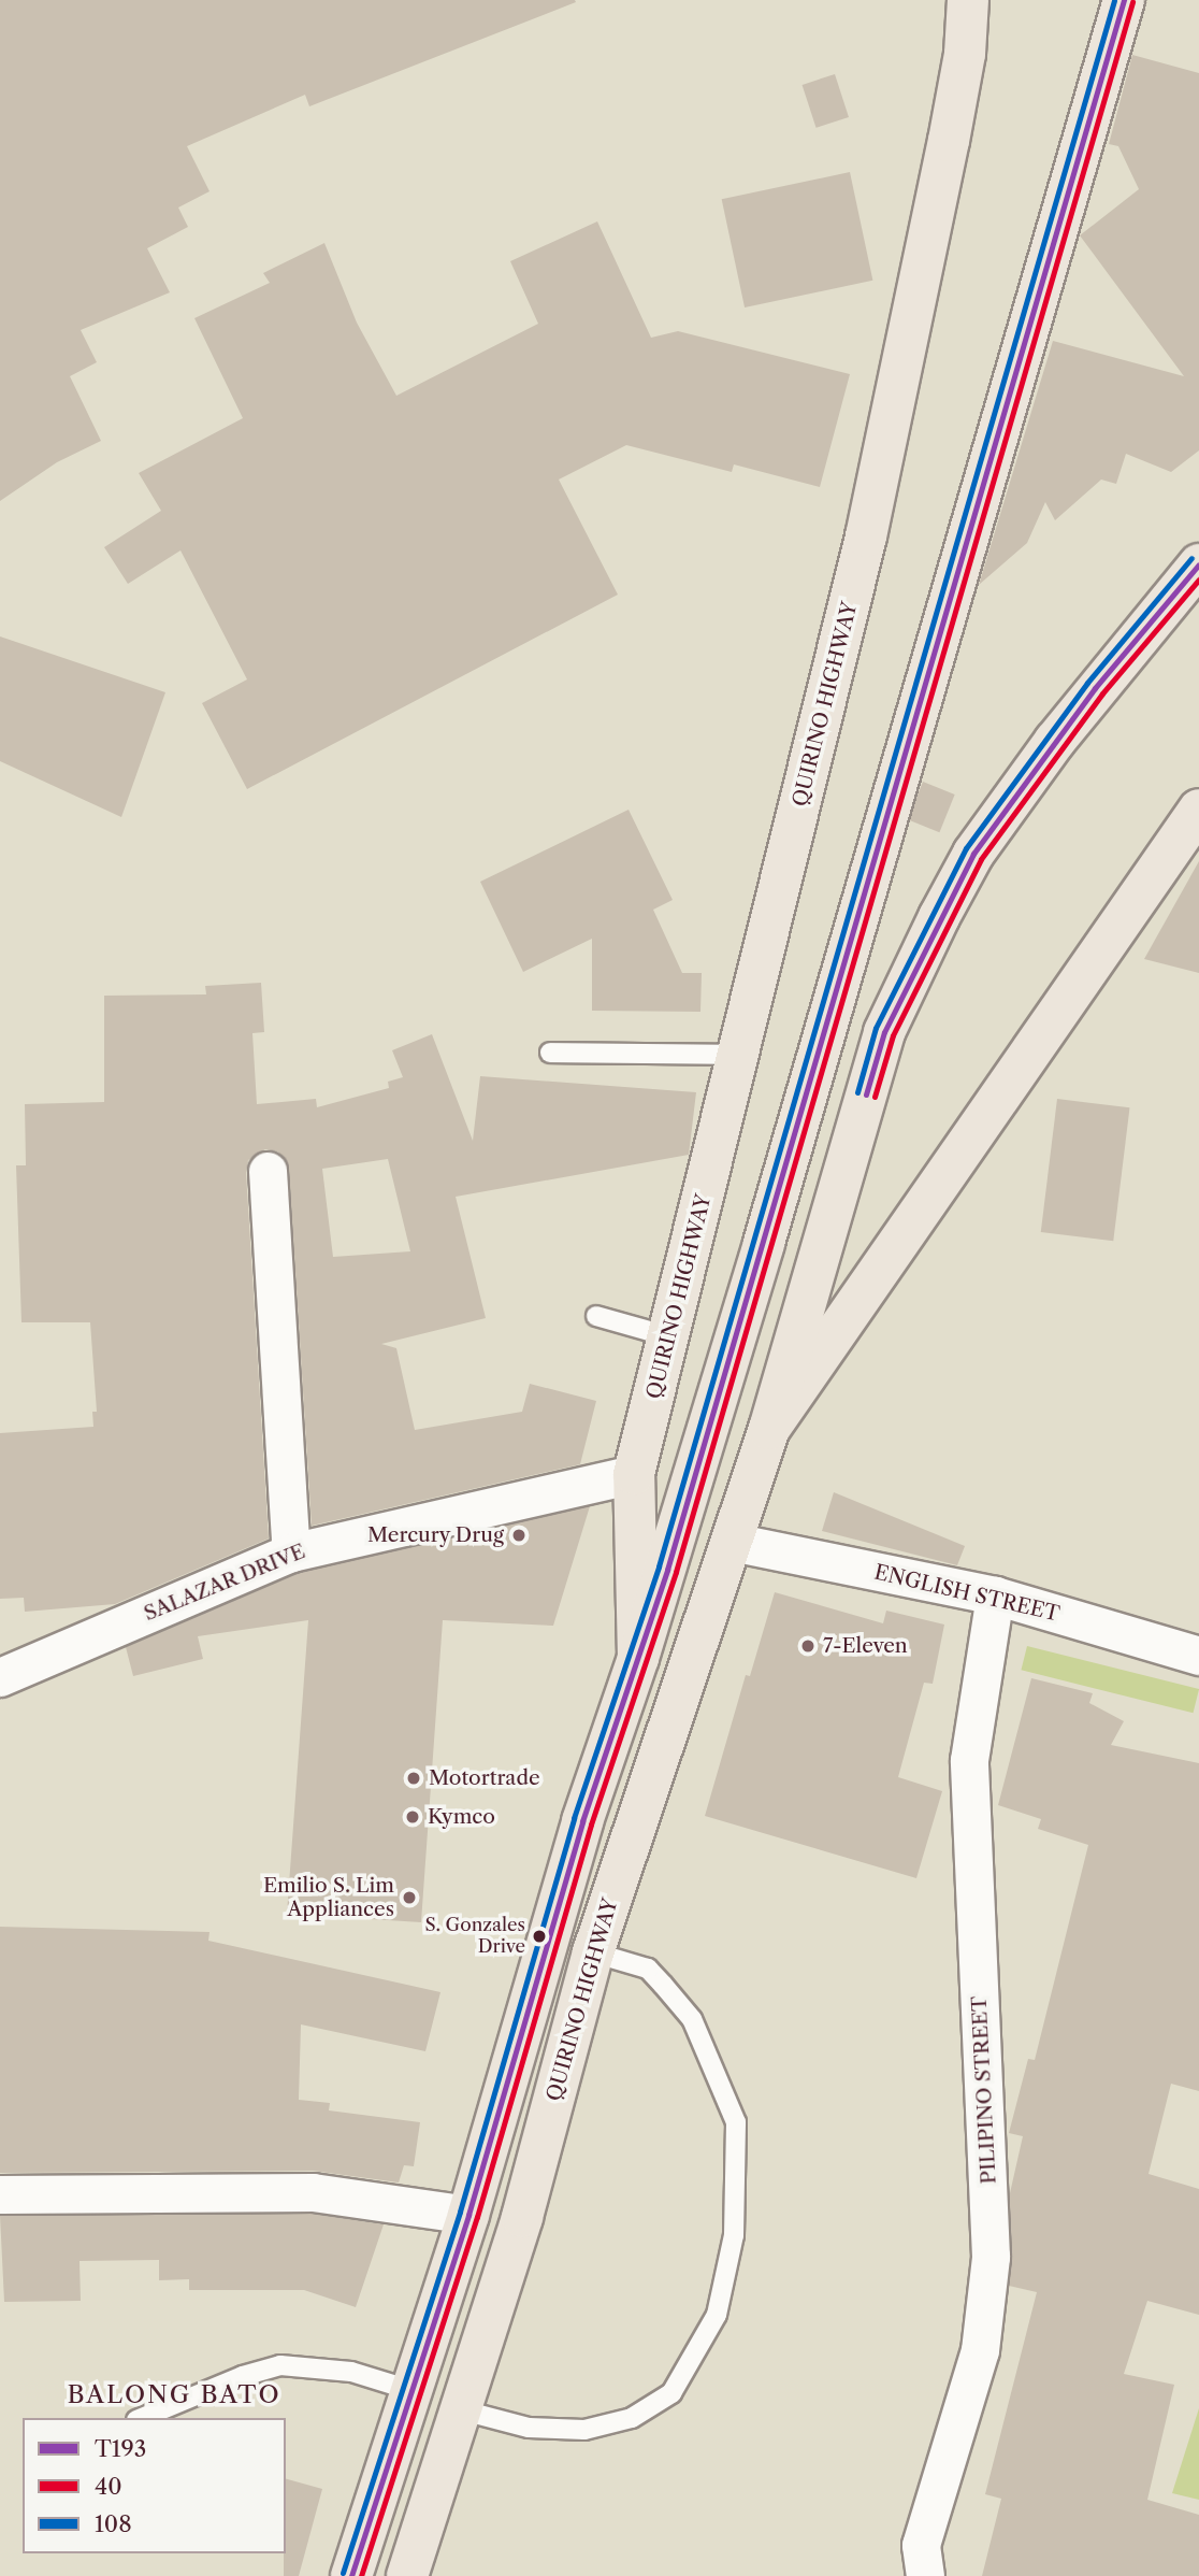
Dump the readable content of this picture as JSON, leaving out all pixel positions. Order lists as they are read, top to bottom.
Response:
{
  "streets": {
    "main road": ["QUIRINO HIGHWAY"],
    "street": ["SALAZAR DRIVE", "ENGLISH STREET", "PILIPINO STREET"]
  },
  "crossings": [
    ["QUIRINO HIGHWAY", "SALAZAR DRIVE"],
    ["QUIRINO HIGHWAY", "ENGLISH STREET"],
    ["ENGLISH STREET", "PILIPINO STREET"]
  ],
  "districts": ["BALONG BATO"],
  "places": [
    "Mercury Drug",
    "7-Eleven",
    "Motortrade",
    "Kymco",
    "Emilio S. Lim Appliances",
    "S. Gonzales Drive"
  ],
  "lines": ["transit line T193", "transit line 108", "transit line 40"],
  "legend": ["T193", "40", "108"]
}
